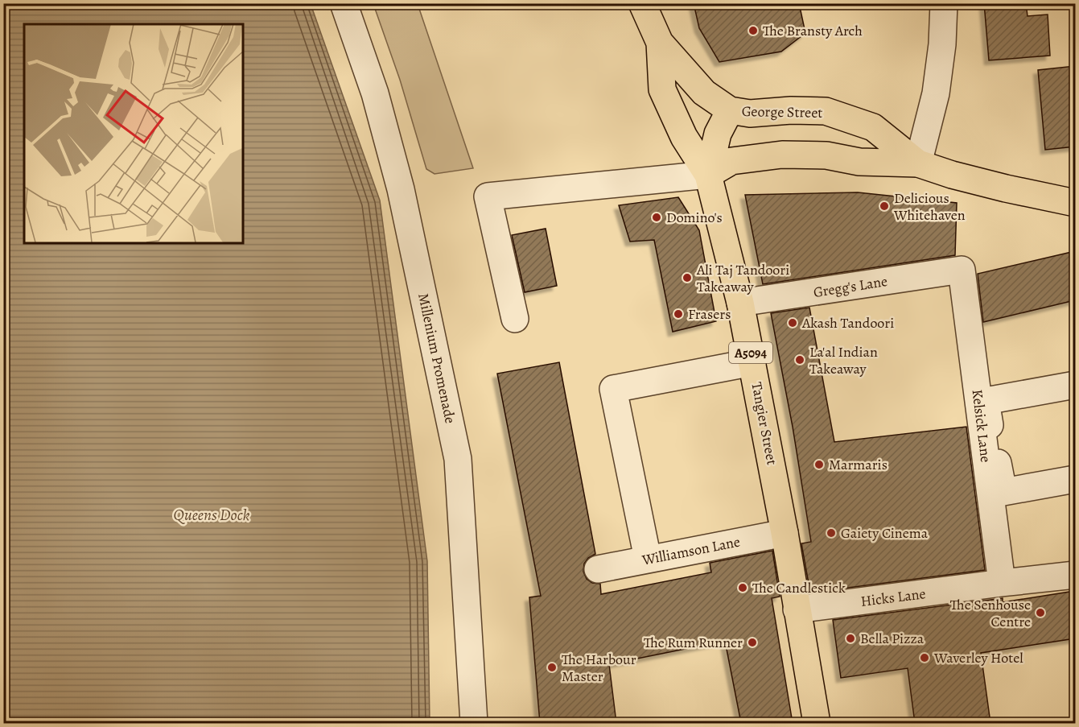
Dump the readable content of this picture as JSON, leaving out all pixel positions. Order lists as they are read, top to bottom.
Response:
{
  "streets": {
    "main road": ["George Street", "A5094", "Tangier Street"],
    "street": [
      "Gregg's Lane",
      "Millenium Promenade",
      "Kelsick Lane",
      "Williamson Lane",
      "Hicks Lane"
    ]
  },
  "crossings": [
    ["George Street", "A5094"],
    ["George Street", "Tangier Street"],
    ["Gregg's Lane", "Tangier Street"],
    ["Gregg's Lane", "Kelsick Lane"],
    ["A5094", "Tangier Street"],
    ["A5094", "Williamson Lane"],
    ["A5094", "Hicks Lane"],
    ["Tangier Street", "Williamson Lane"],
    ["Kelsick Lane", "Hicks Lane"]
  ],
  "water": ["Queens Dock"],
  "places": [
    "The Bransty Arch",
    "Delicious Whitehaven",
    "Domino's",
    "Ali Taj Tandoori Takeaway",
    "Frasers",
    "Akash Tandoori",
    "La'al Indian Takeaway",
    "Marmaris",
    "Gaiety Cinema",
    "The Candlestick",
    "The Senhouse Centre",
    "Bella Pizza",
    "The Rum Runner",
    "Waverley Hotel",
    "The Harbour Master"
  ]
}
